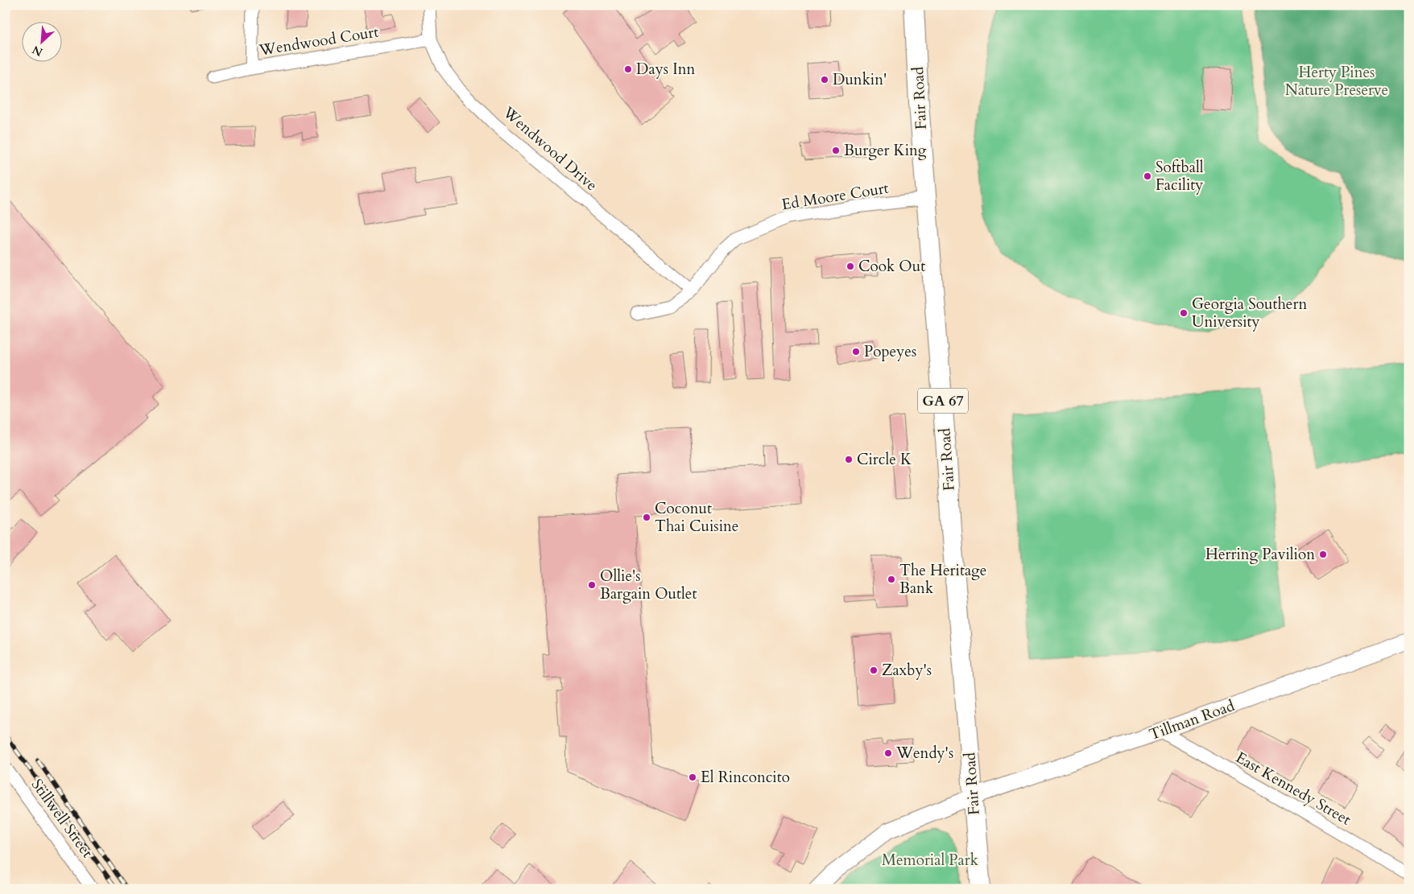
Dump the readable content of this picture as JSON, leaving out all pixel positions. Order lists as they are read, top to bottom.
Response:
{
  "streets": {
    "main road": ["Fair Road", "GA 67"],
    "street": [
      "Wendwood Court",
      "Wendwood Drive",
      "Ed Moore Court",
      "Tillman Road",
      "East Kennedy Street",
      "Stillwell Street"
    ]
  },
  "crossings": [
    ["Wendwood Court", "Wendwood Drive"],
    ["Fair Road", "Ed Moore Court"],
    ["Fair Road", "Tillman Road"],
    ["Wendwood Drive", "Ed Moore Court"],
    ["Tillman Road", "East Kennedy Street"]
  ],
  "parks": ["Herty Pines Nature Preserve", "Memorial Park"],
  "places": [
    "Days Inn",
    "Dunkin'",
    "Burger King",
    "Softball Facility",
    "Cook Out",
    "Georgia Southern University",
    "Popeyes",
    "Circle K",
    "Coconut Thai Cuisine",
    "Herring Pavilion",
    "The Heritage Bank",
    "Ollie's Bargain Outlet",
    "Zaxby's",
    "Wendy's",
    "El Rinconcito"
  ],
  "north": "bottom left"
}
